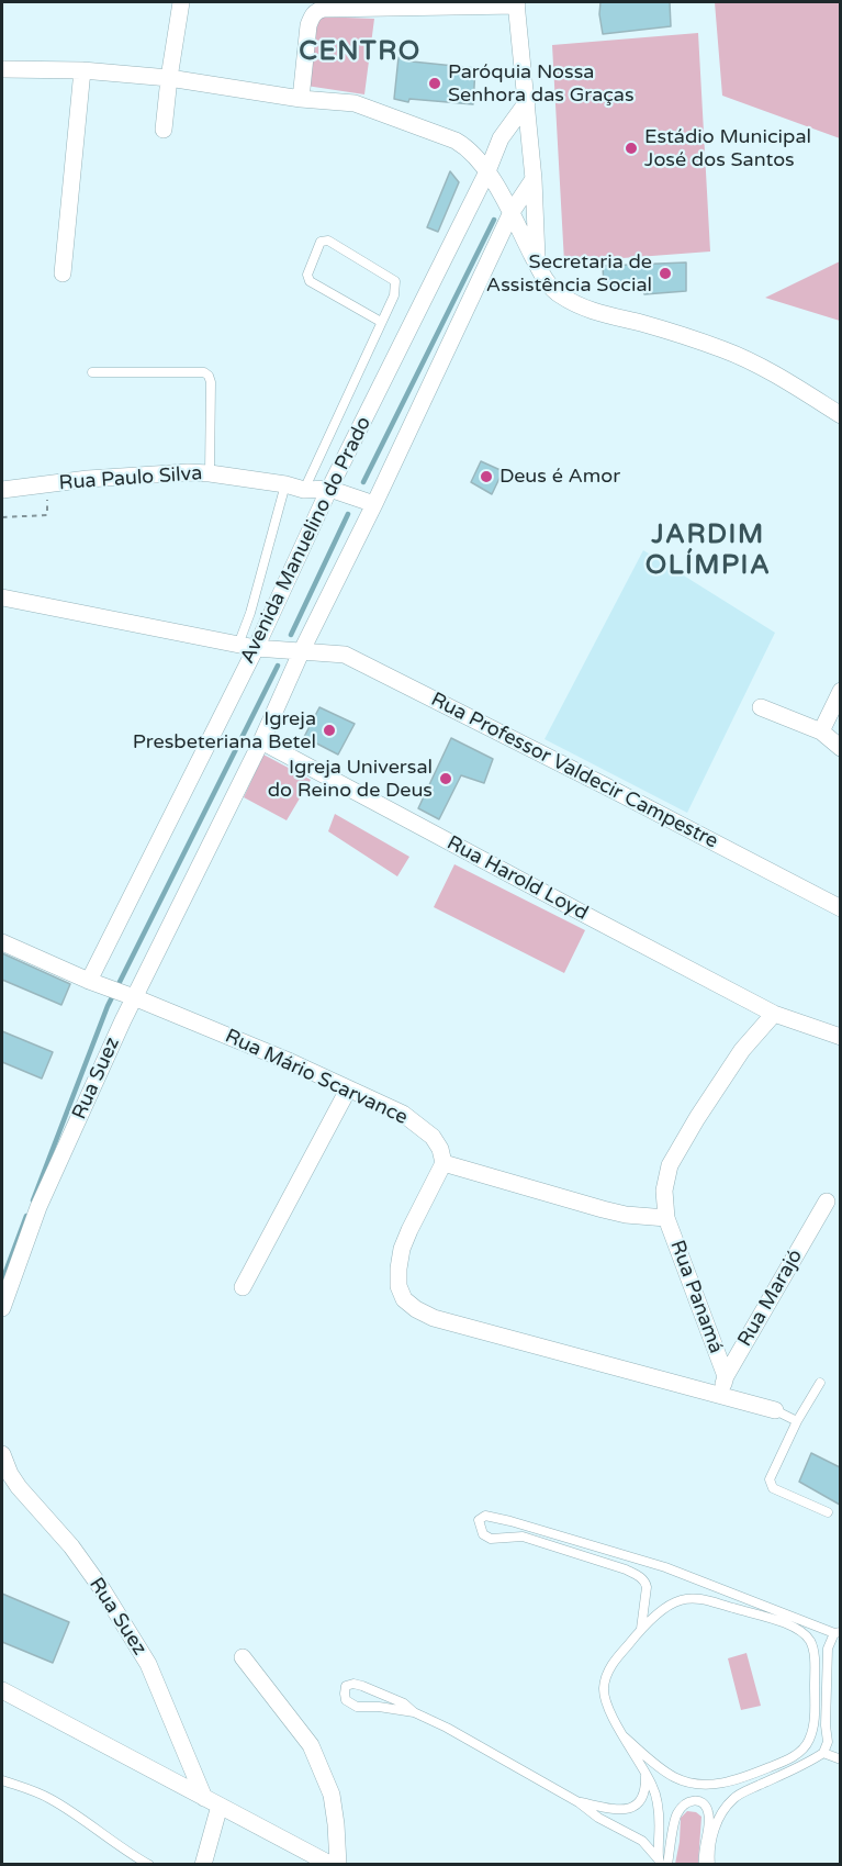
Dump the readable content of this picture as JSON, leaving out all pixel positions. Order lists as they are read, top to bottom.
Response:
{
  "streets": {
    "street": [
      "Rua Paulo Silva",
      "Avenida Manuelino do Prado",
      "Rua Professor Valdecir Campestre",
      "Rua Harold Loyd",
      "Rua Mário Scarvance",
      "Rua Suez",
      "Rua Panamá",
      "Rua Marajó"
    ]
  },
  "crossings": [
    ["Rua Paulo Silva", "Avenida Manuelino do Prado"],
    ["Avenida Manuelino do Prado", "Rua Professor Valdecir Campestre"],
    ["Avenida Manuelino do Prado", "Rua Mário Scarvance"],
    ["Rua Harold Loyd", "Rua Panamá"],
    ["Rua Mário Scarvance", "Rua Suez"],
    ["Rua Panamá", "Rua Marajó"]
  ],
  "districts": ["CENTRO", "JARDIM OLÍMPIA"],
  "places": [
    "Paróquia Nossa Senhora das Graças",
    "Estádio Municipal José dos Santos",
    "Secretaria de Assistência Social",
    "Deus é Amor",
    "Igreja Presbeteriana Betel",
    "Igreja Universal do Reino de Deus"
  ]
}
